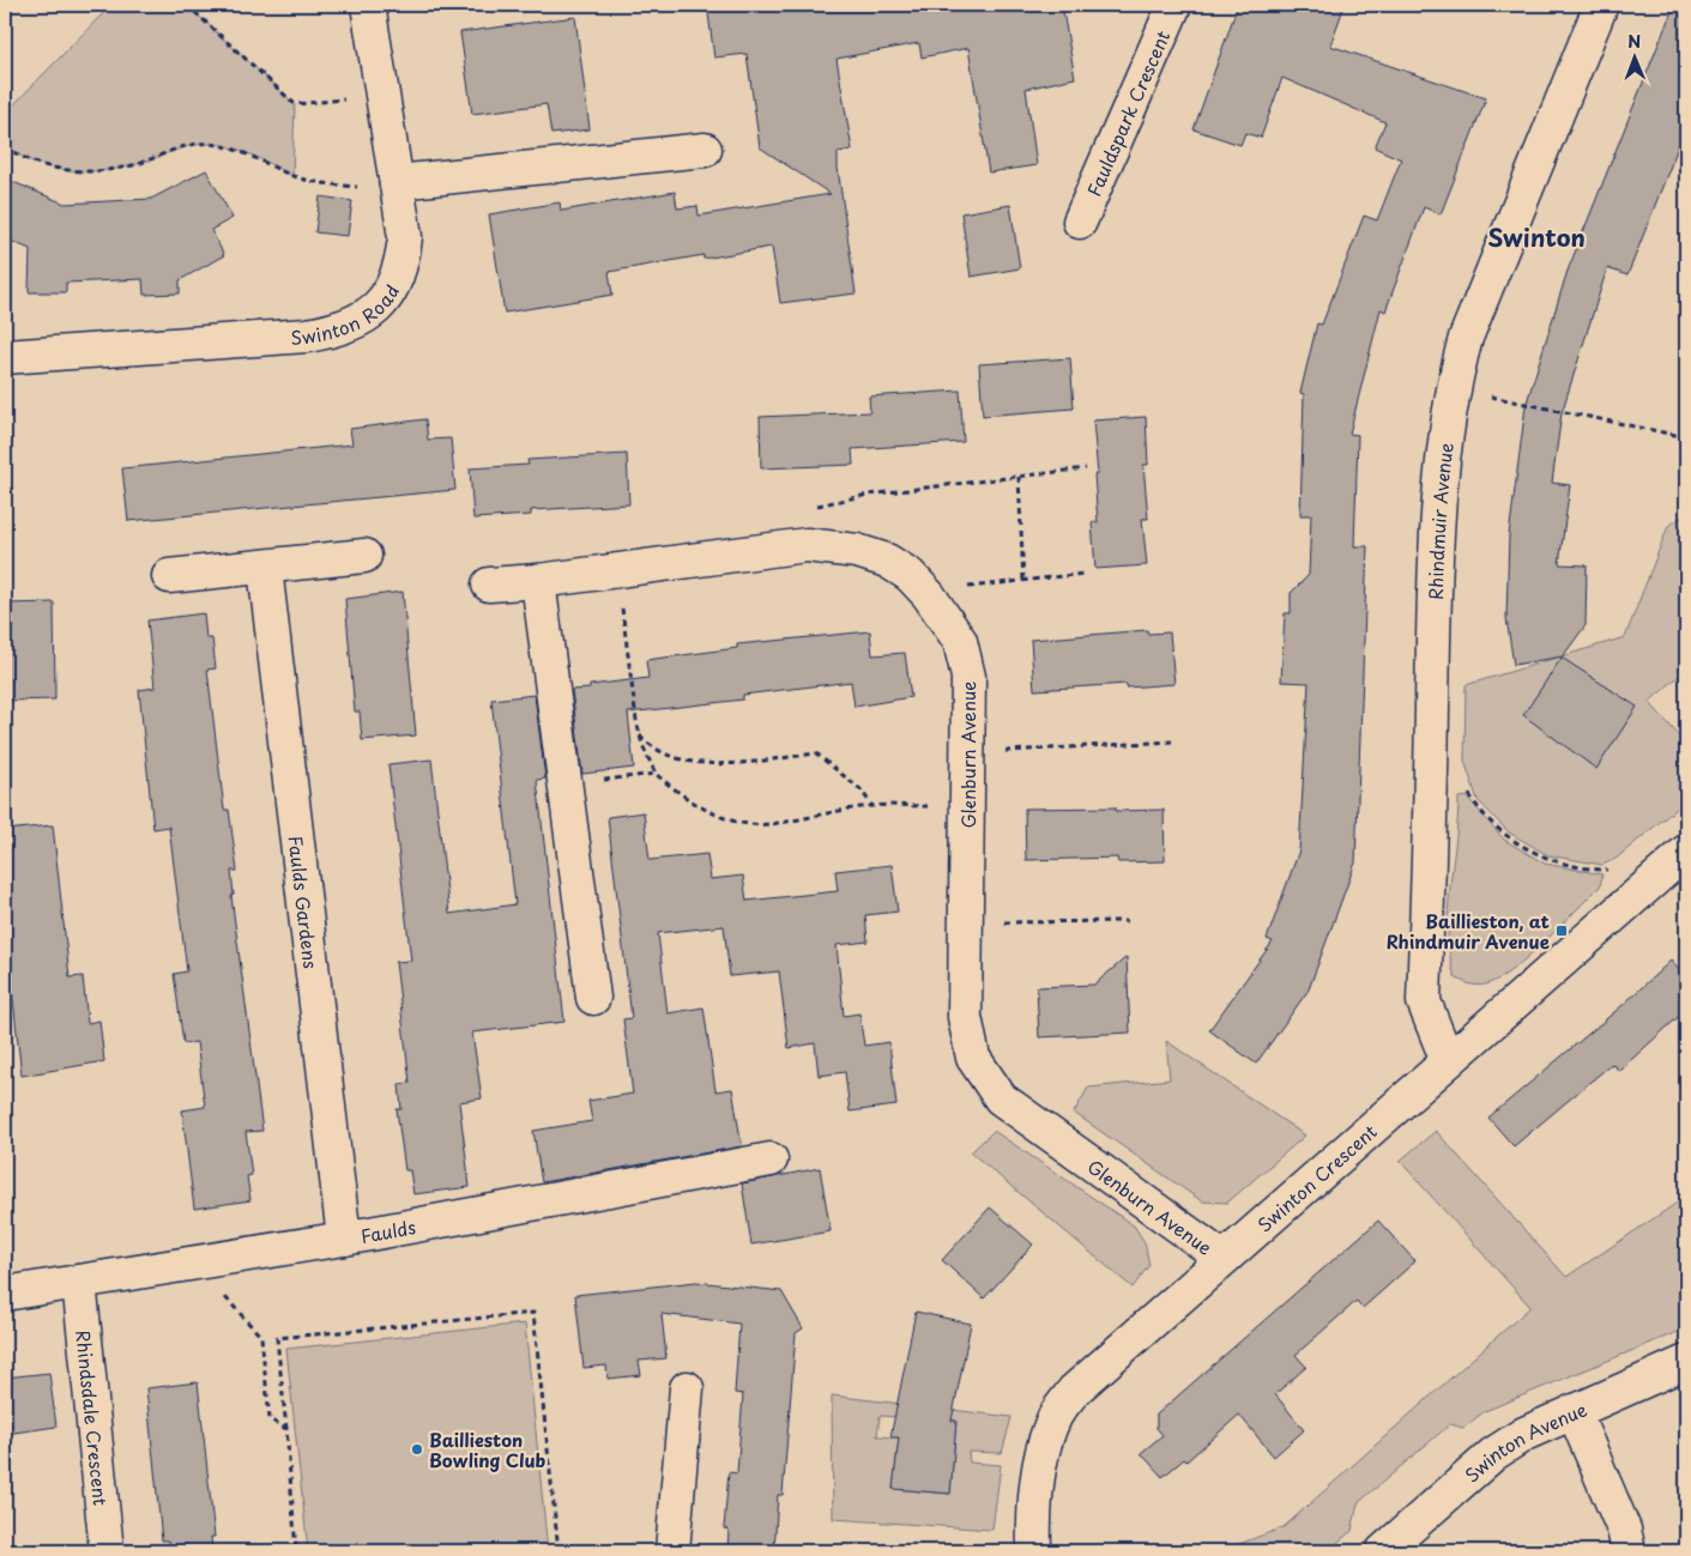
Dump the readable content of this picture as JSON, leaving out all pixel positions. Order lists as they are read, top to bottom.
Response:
{
  "streets": {
    "street": [
      "Fauldspark Crescent",
      "Swinton Road",
      "Rhindmuir Avenue",
      "Glenburn Avenue",
      "Faulds Gardens",
      "Swinton Crescent",
      "Faulds",
      "Rhindsdale Crescent",
      "Swinton Avenue"
    ]
  },
  "crossings": [
    ["Rhindmuir Avenue", "Swinton Crescent"],
    ["Glenburn Avenue", "Swinton Crescent"],
    ["Faulds Gardens", "Faulds"],
    ["Faulds", "Rhindsdale Crescent"]
  ],
  "districts": ["Swinton"],
  "places": {
    "transit": ["Baillieston, at Rhindmuir Avenue"],
    "other": ["Baillieston Bowling Club"]
  },
  "north": "top"
}
